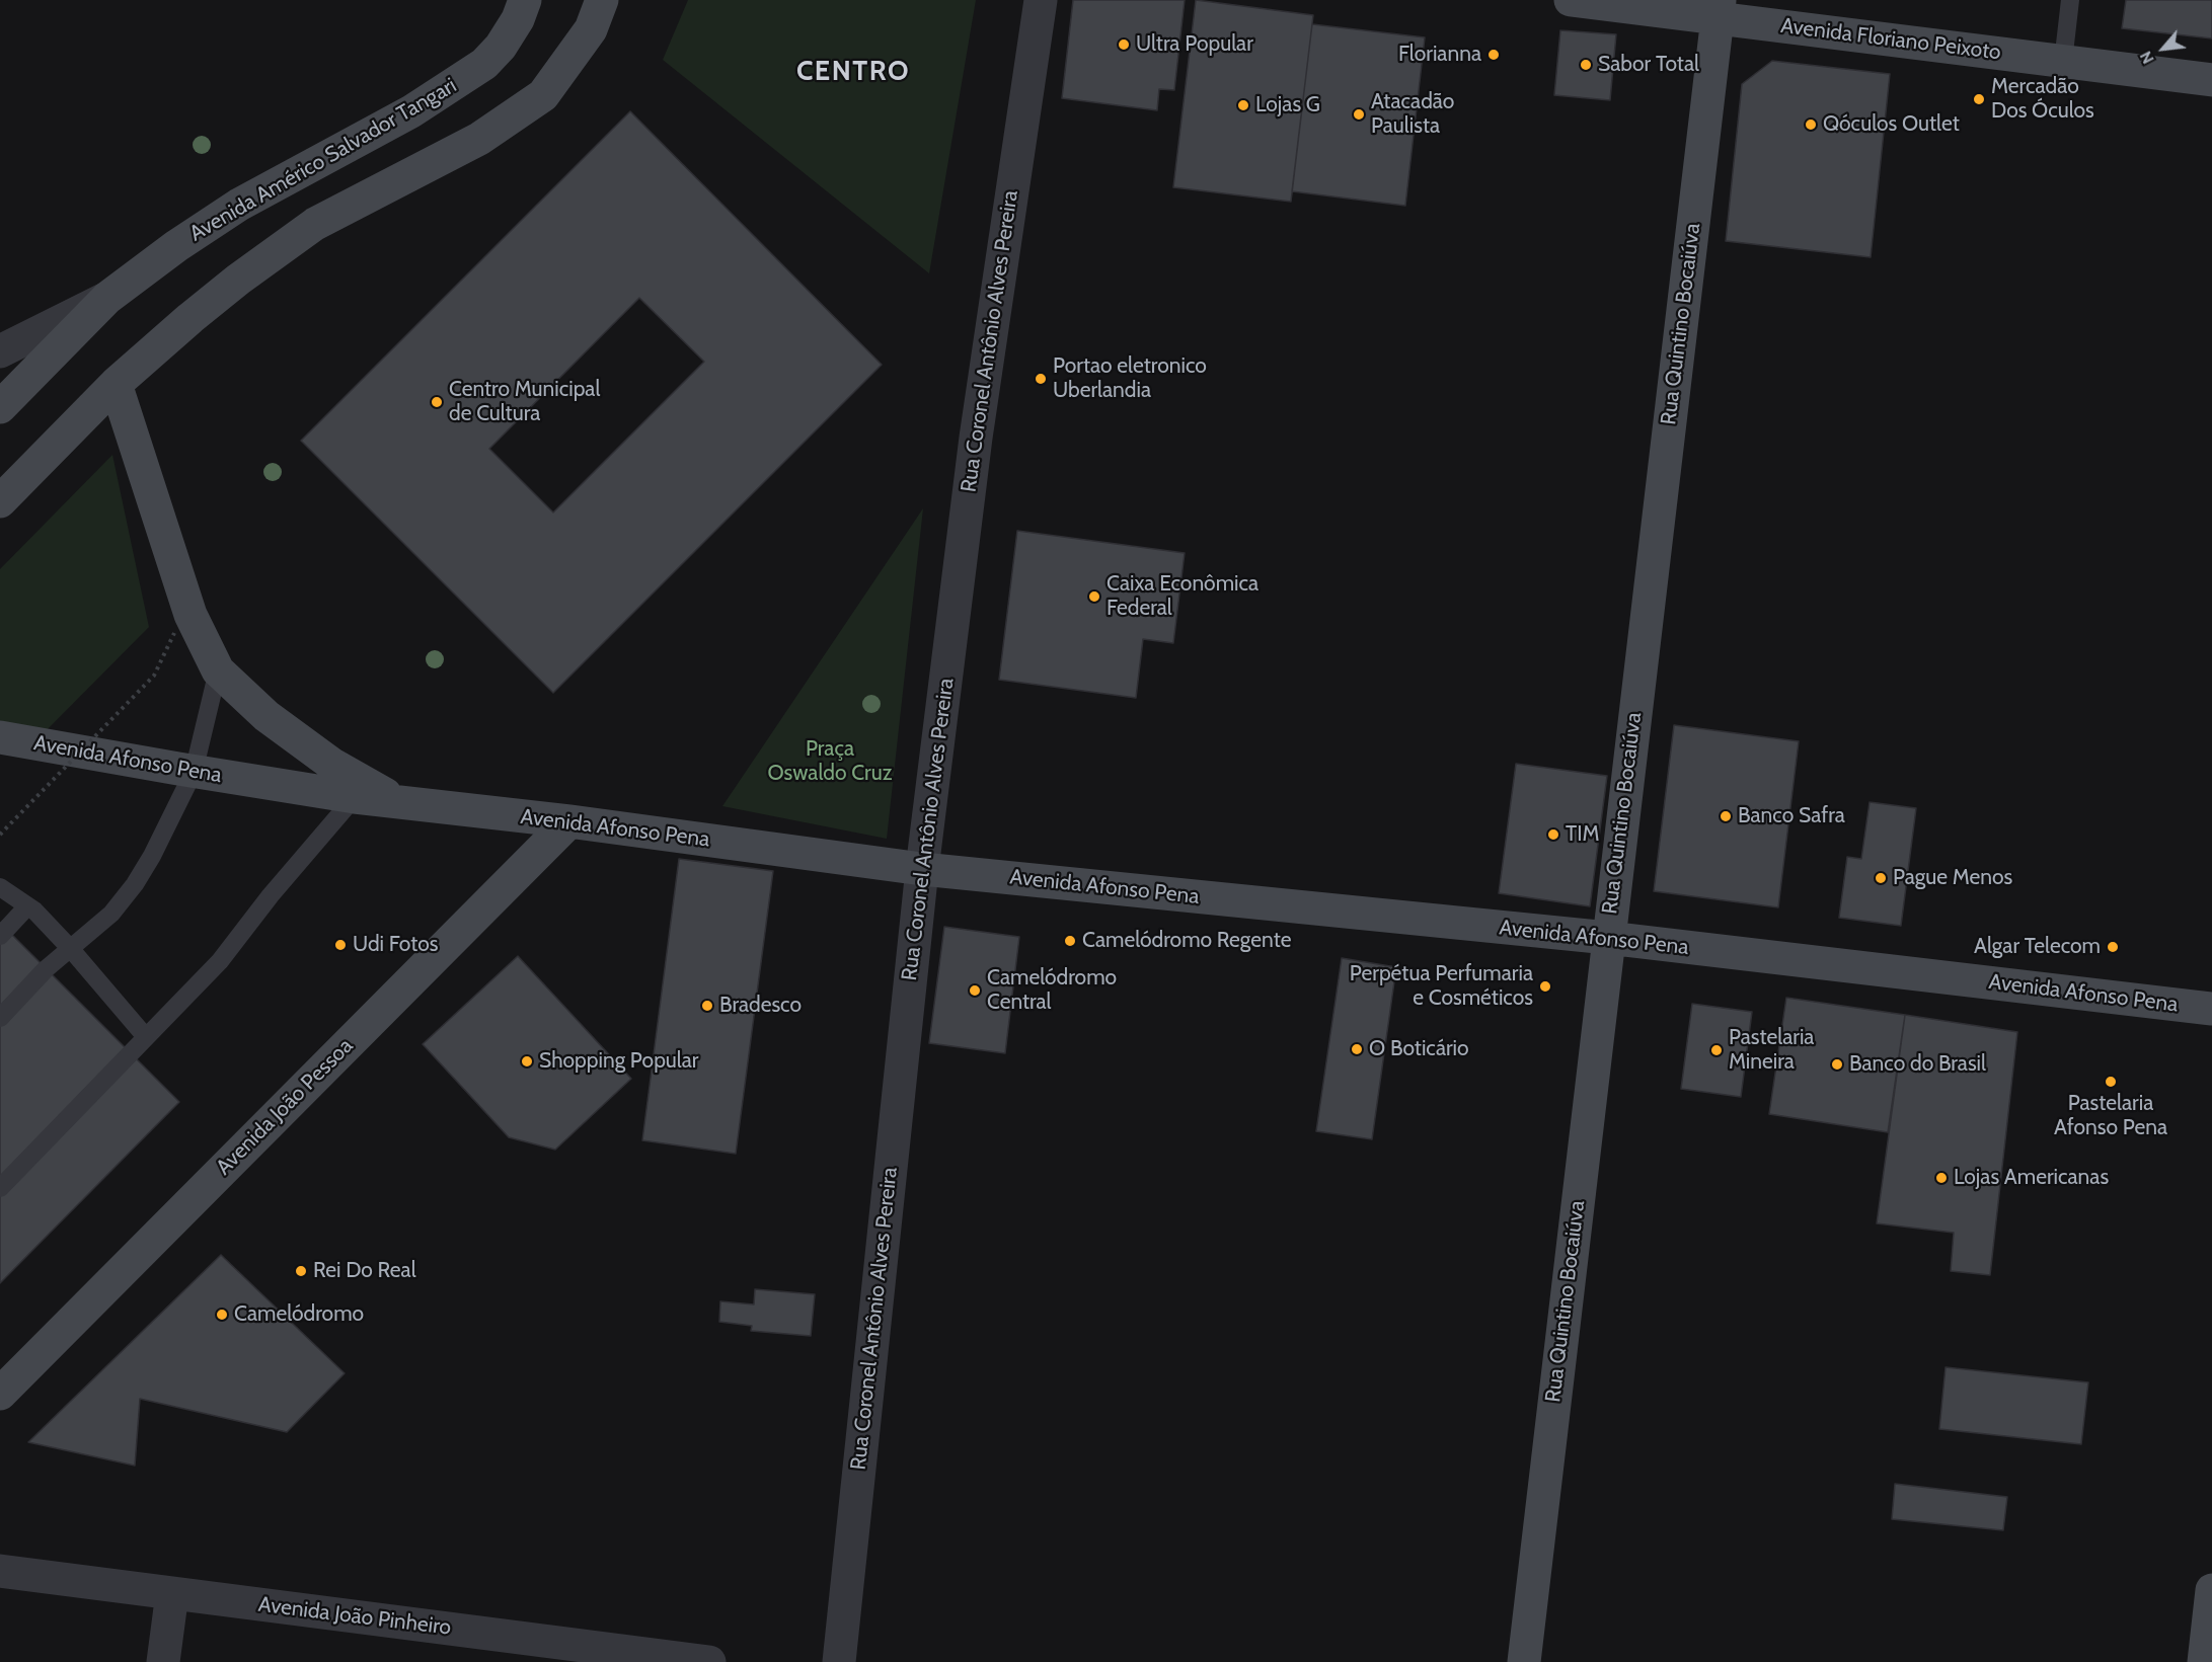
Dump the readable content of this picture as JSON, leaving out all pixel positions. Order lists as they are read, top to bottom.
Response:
{
  "streets": {
    "street": [
      "Avenida Floriano Peixoto",
      "Avenida Américo Salvador Tangari",
      "Rua Quintino Bocaiúva",
      "Rua Coronel Antônio Alves Pereira",
      "Avenida Afonso Pena",
      "Avenida João Pessoa",
      "Avenida João Pinheiro"
    ]
  },
  "crossings": [
    ["Avenida Floriano Peixoto", "Rua Quintino Bocaiúva"],
    ["Rua Quintino Bocaiúva", "Avenida Afonso Pena"],
    ["Rua Coronel Antônio Alves Pereira", "Avenida Afonso Pena"],
    ["Avenida Afonso Pena", "Avenida João Pessoa"]
  ],
  "districts": ["CENTRO"],
  "parks": ["Praça Oswaldo Cruz"],
  "places": [
    "Ultra Popular",
    "Florianna",
    "Sabor Total",
    "Mercadão Dos Óculos",
    "Lojas G",
    "Atacadão Paulista",
    "Qóculos Outlet",
    "Portao eletronico Uberlandia",
    "Centro Municipal de Cultura",
    "Caixa Econômica Federal",
    "Banco Safra",
    "TIM",
    "Pague Menos",
    "Camelódromo Regente",
    "Udi Fotos",
    "Algar Telecom",
    "Perpétua Perfumaria e Cosméticos",
    "Camelódromo Central",
    "Bradesco",
    "O Boticário",
    "Pastelaria Mineira",
    "Shopping Popular",
    "Banco do Brasil",
    "Pastelaria Afonso Pena",
    "Lojas Americanas",
    "Rei Do Real",
    "Camelódromo"
  ],
  "north": "bottom left"
}
